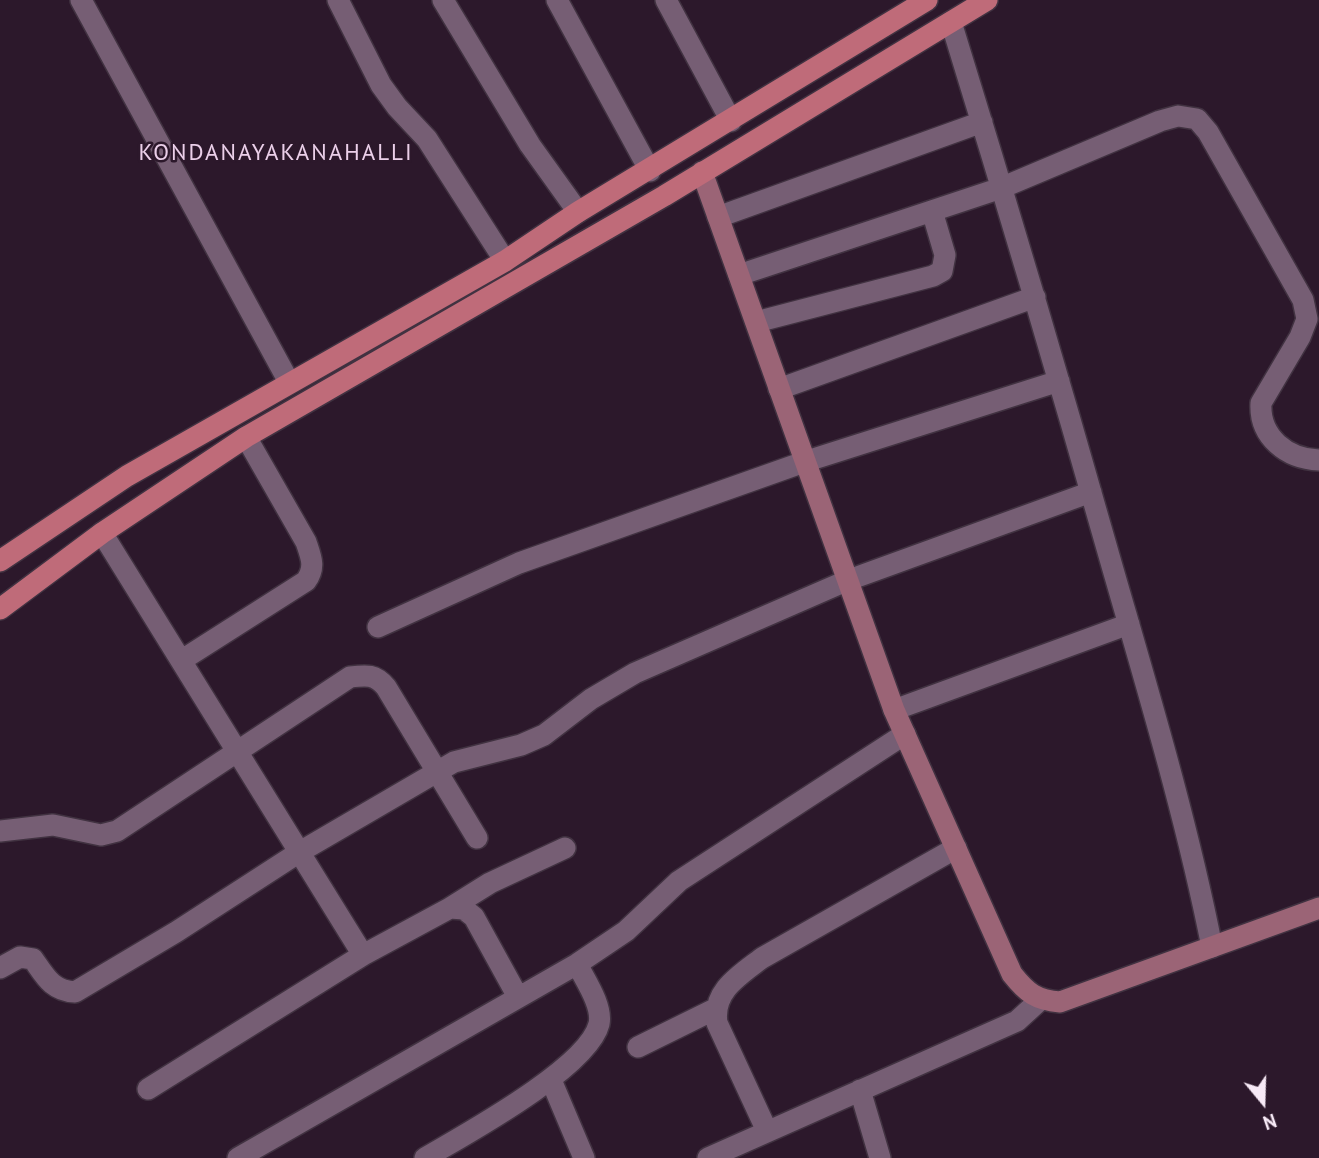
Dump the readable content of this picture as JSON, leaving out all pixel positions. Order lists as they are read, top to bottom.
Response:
{
  "districts": ["KONDANAYAKANAHALLI"],
  "north": "bottom"
}
